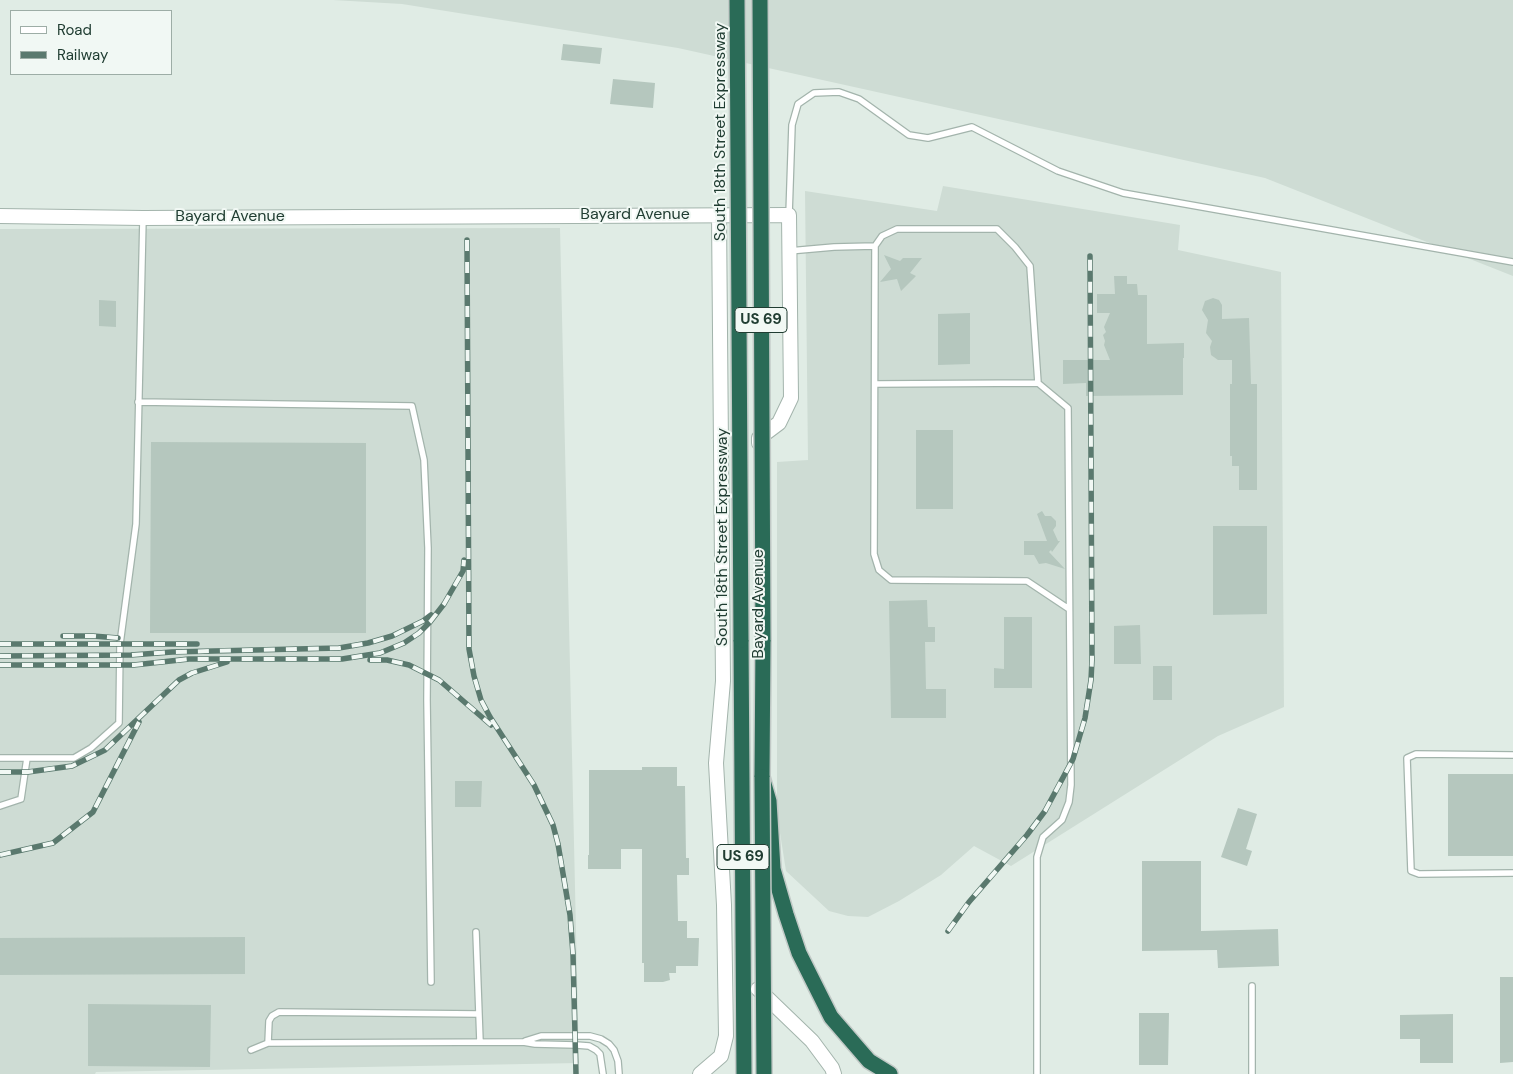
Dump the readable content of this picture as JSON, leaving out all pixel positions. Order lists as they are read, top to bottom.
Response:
{
  "streets": {
    "highway": ["South 18th Street Expressway", "US 69"],
    "street": ["Bayard Avenue"]
  },
  "legend": ["Road", "Railway"]
}
